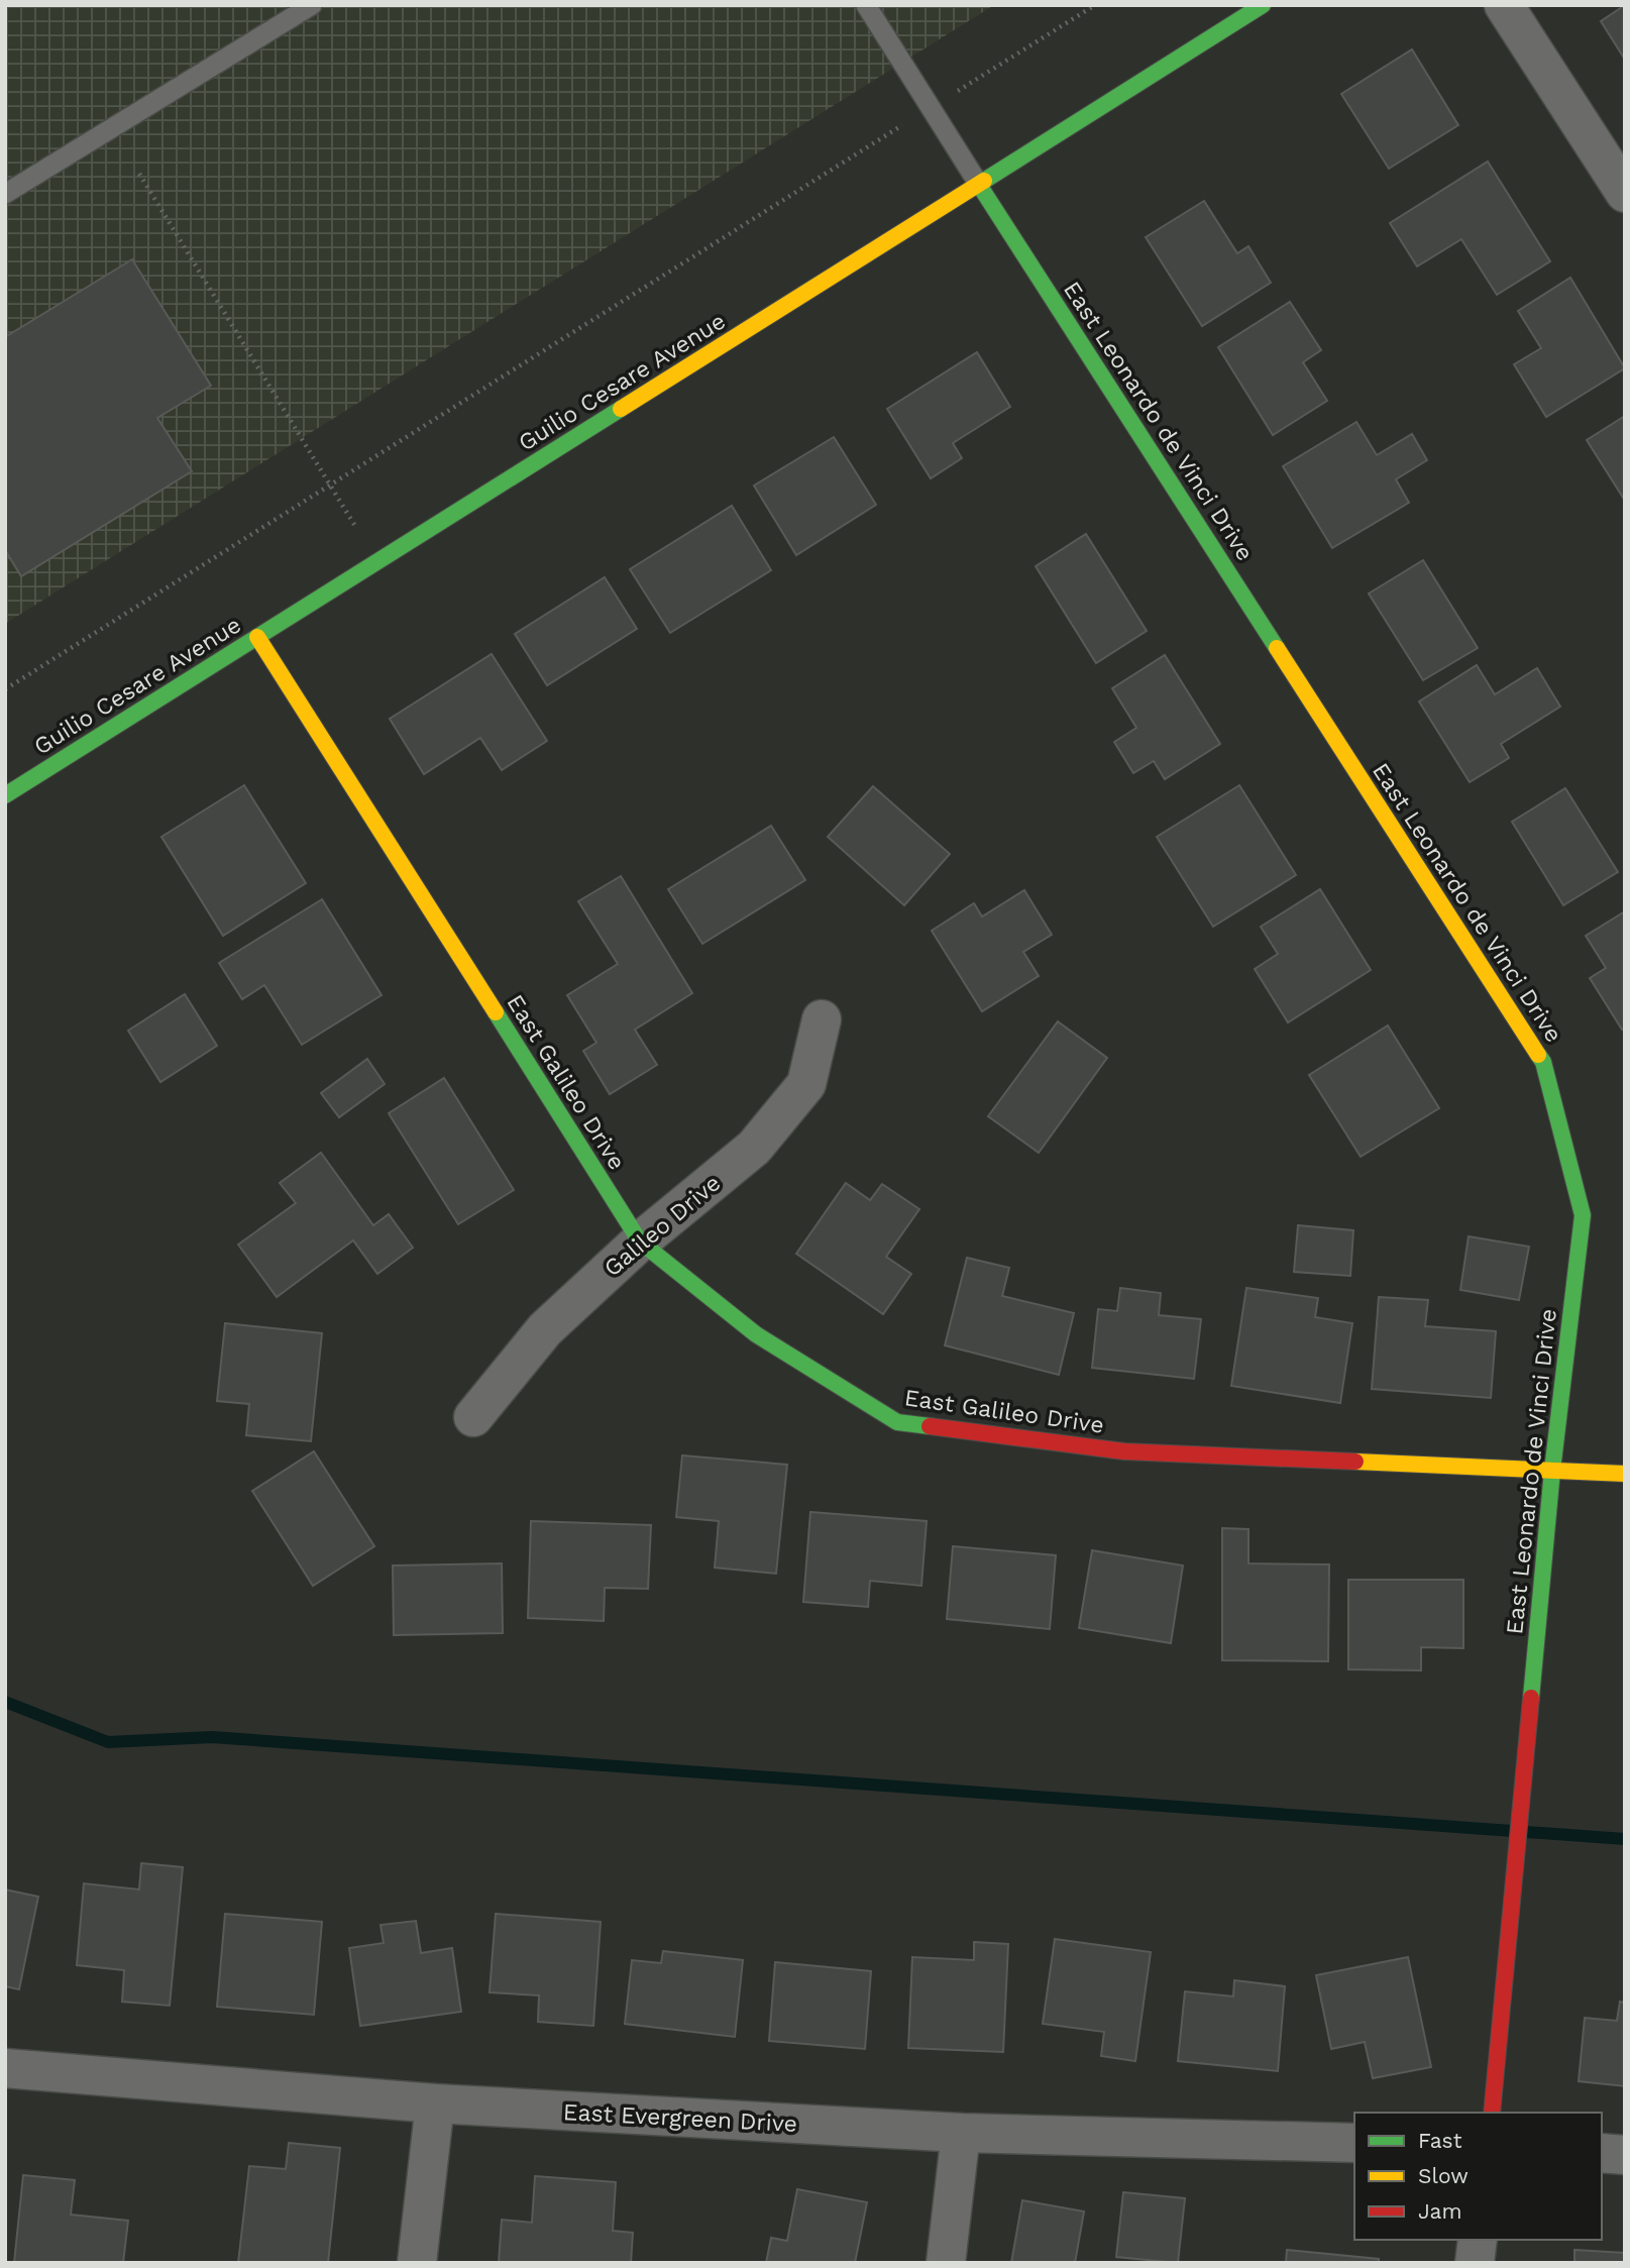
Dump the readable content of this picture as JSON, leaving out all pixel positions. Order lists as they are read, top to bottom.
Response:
{
  "streets": {
    "street": [
      "Guilio Cesare Avenue",
      "East Leonardo de Vinci Drive",
      "East Galileo Drive",
      "Galileo Drive",
      "East Evergreen Drive"
    ]
  },
  "crossings": [
    ["Guilio Cesare Avenue", "East Leonardo de Vinci Drive"],
    ["Guilio Cesare Avenue", "East Galileo Drive"],
    ["East Leonardo de Vinci Drive", "East Galileo Drive"],
    ["East Galileo Drive", "Galileo Drive"]
  ],
  "legend": ["Fast", "Slow", "Jam"]
}
